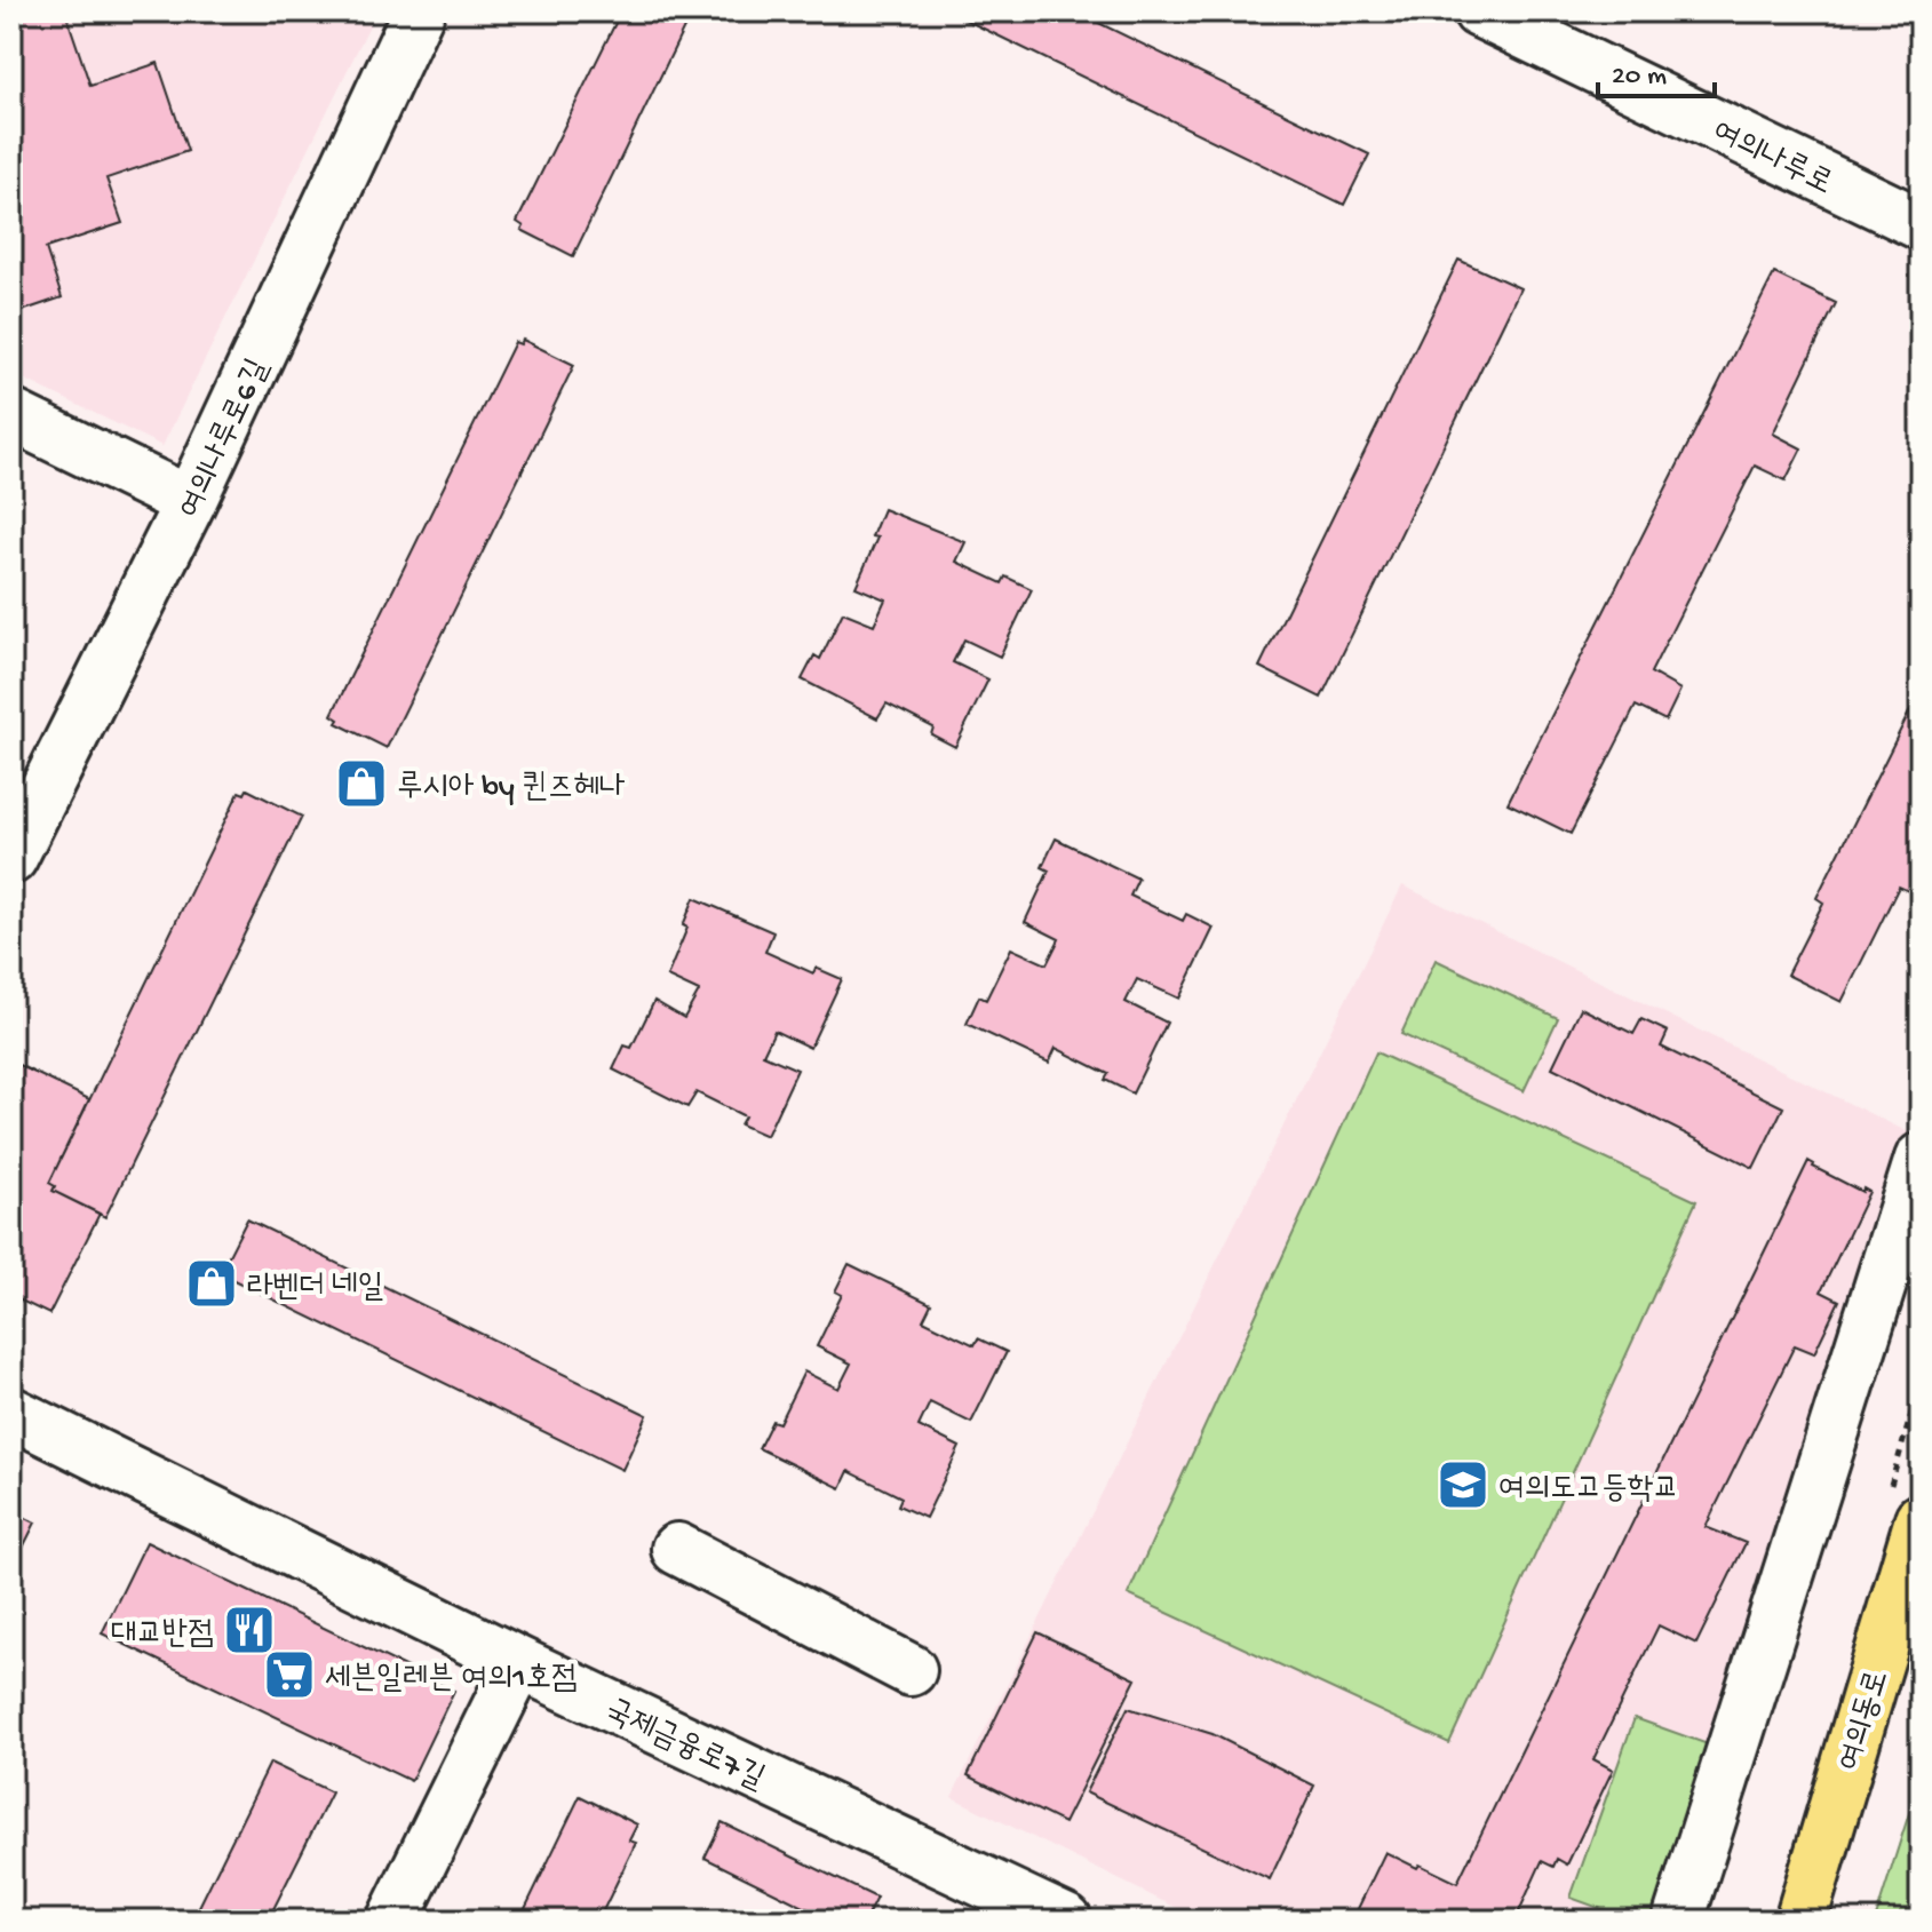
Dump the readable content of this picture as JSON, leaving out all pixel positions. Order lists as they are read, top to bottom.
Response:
{
  "streets": {
    "main road": ["여의동로"],
    "street": ["여의나루로", "여의나루로6길", "국제금융로7길"]
  },
  "places": {
    "shop": ["루시아 by 퀸즈헤나", "라벤더 네일"],
    "school or university": ["여의도고등학교"],
    "restaurant": ["대교반점"],
    "supermarket": ["세븐일레븐 여의1호점"]
  },
  "scale_bar": "20 m"
}
